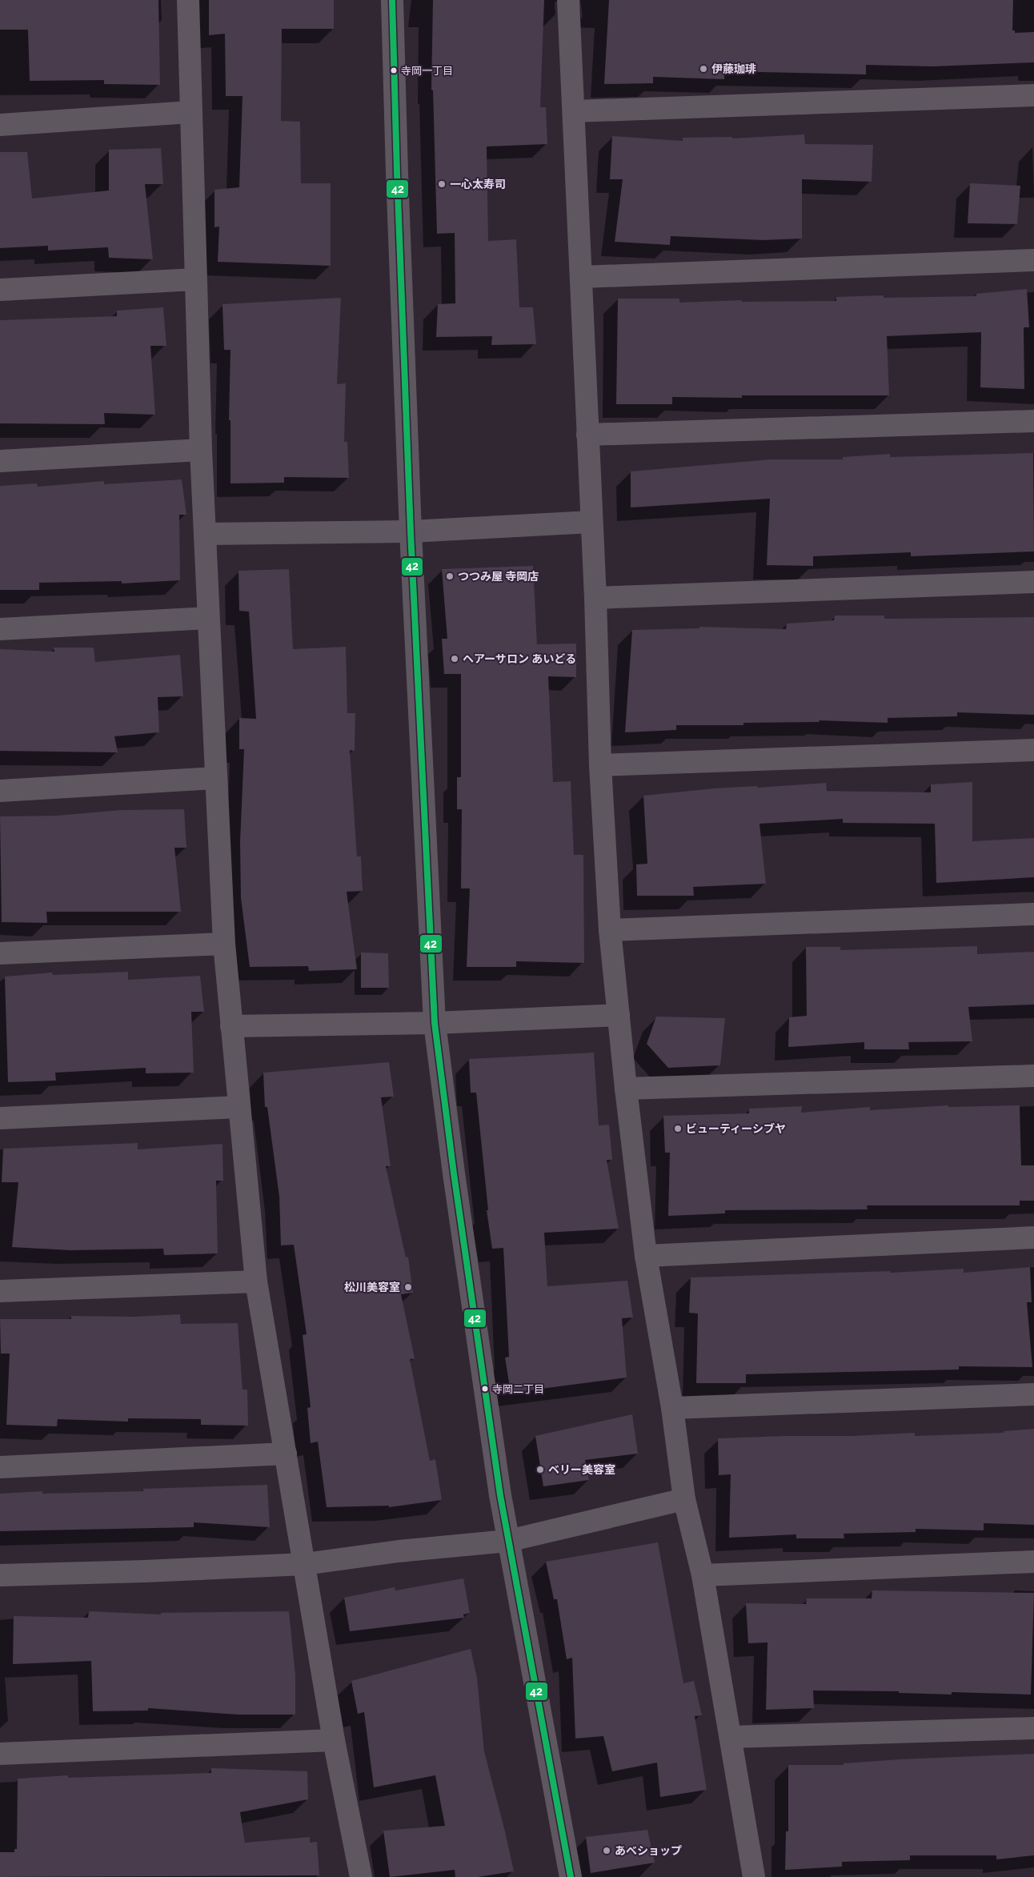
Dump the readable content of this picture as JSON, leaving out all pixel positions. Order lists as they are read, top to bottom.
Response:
{
  "places": [
    "伊藤珈琲",
    "寺岡一丁目",
    "一心太寿司",
    "つつみ屋 寺岡店",
    "ヘアーサロン あいどる",
    "ビューティーシブヤ",
    "松川美容室",
    "寺岡二丁目",
    "ベリー美容室",
    "あべショップ"
  ],
  "lines": ["transit line 42"]
}
